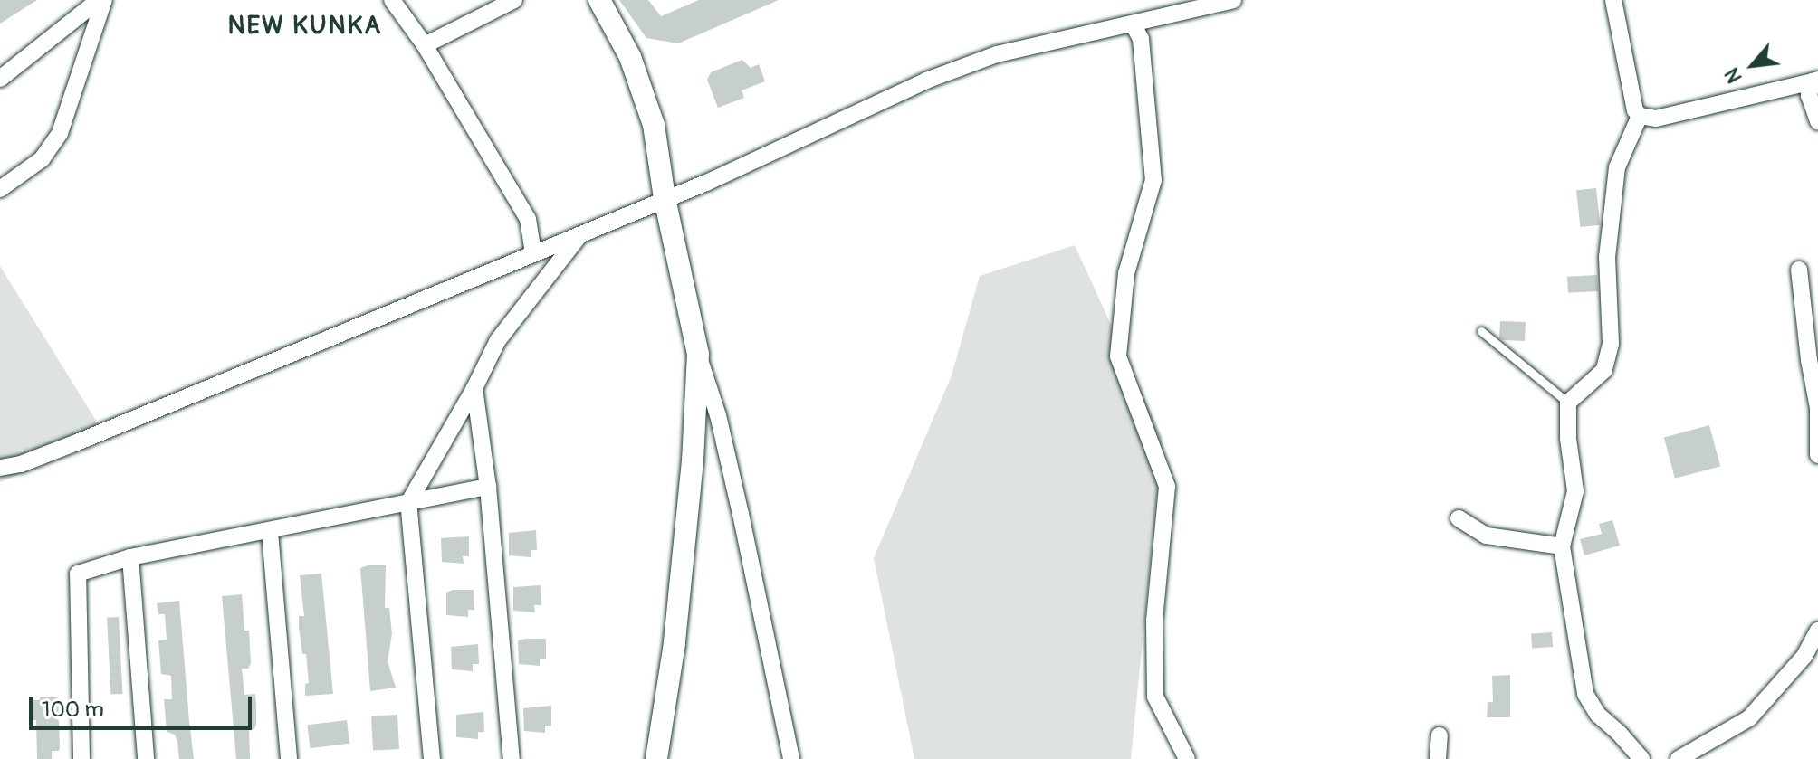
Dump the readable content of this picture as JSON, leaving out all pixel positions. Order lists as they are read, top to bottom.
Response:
{
  "districts": ["NEW KUNKA"],
  "scale_bar": "100 m",
  "north": "bottom left"
}
